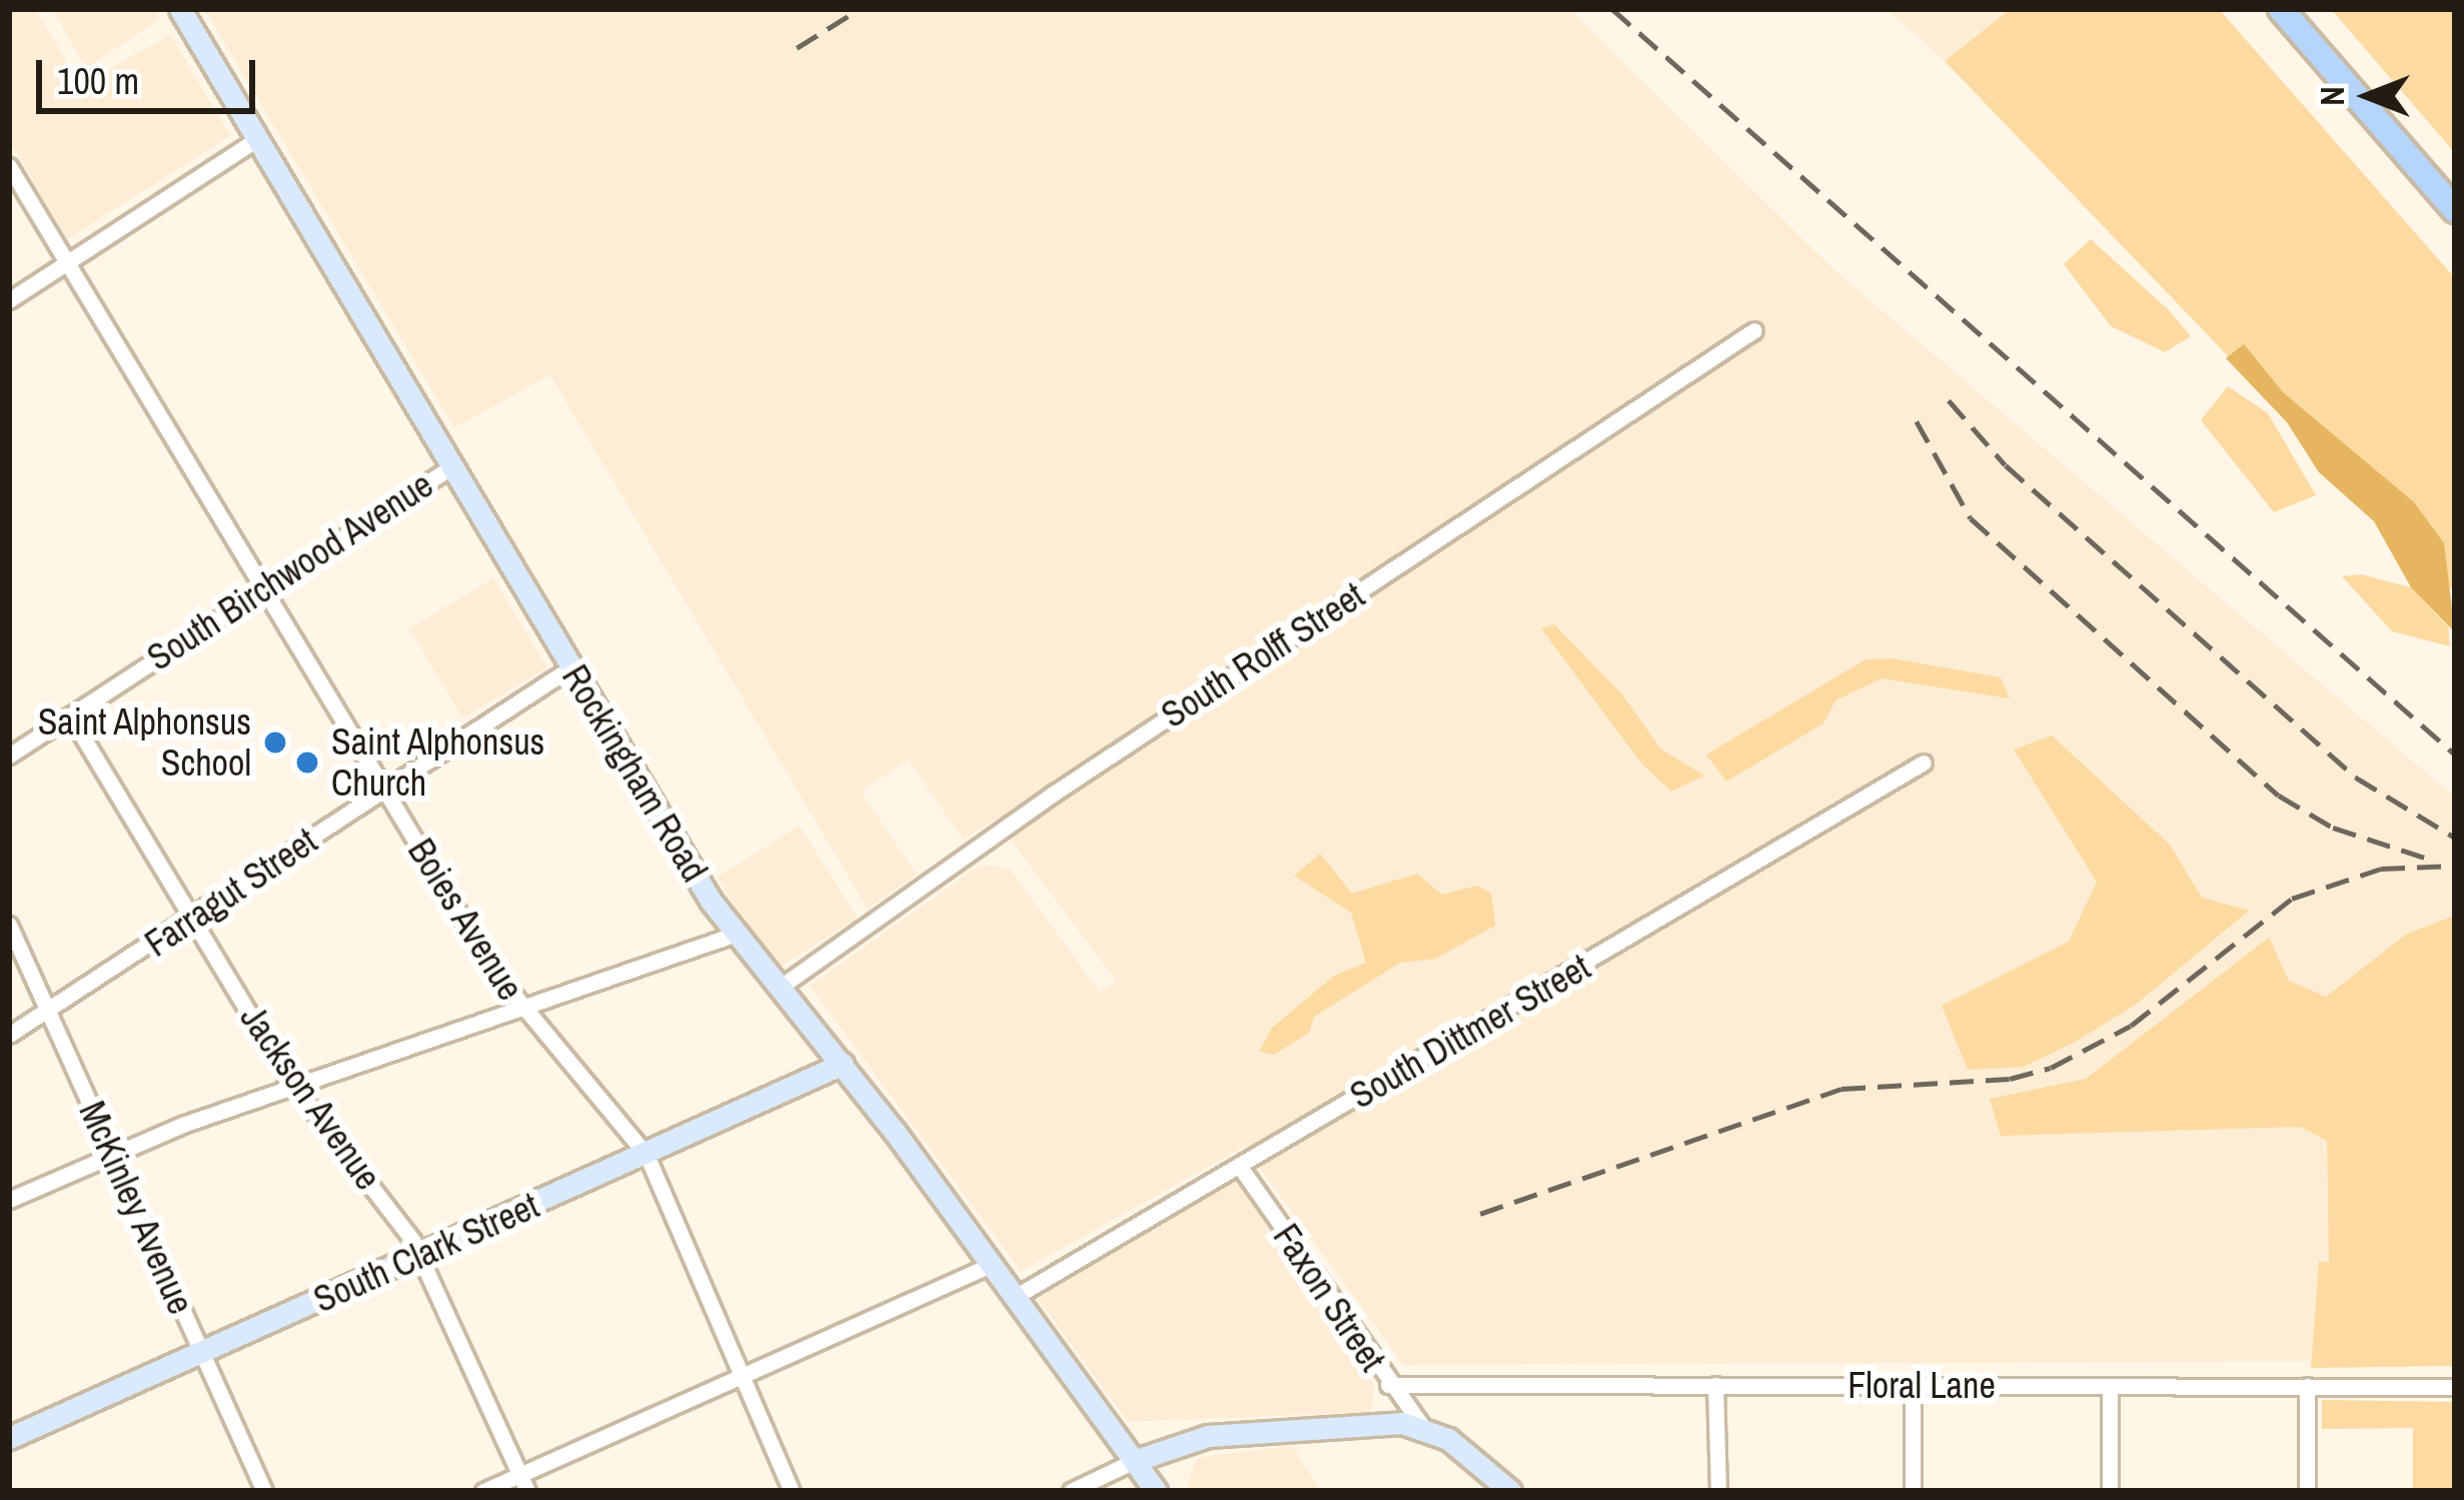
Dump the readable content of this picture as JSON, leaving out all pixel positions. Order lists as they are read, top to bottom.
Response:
{
  "streets": {
    "street": [
      "South Birchwood Avenue",
      "South Rolff Street",
      "Rockingham Road",
      "Farragut Street",
      "Boies Avenue",
      "South Dittmer Street",
      "Jackson Avenue",
      "McKinley Avenue",
      "South Clark Street",
      "Faxon Street",
      "Floral Lane"
    ]
  },
  "crossings": [
    ["South Birchwood Avenue", "Rockingham Road"],
    ["South Birchwood Avenue", "Boies Avenue"],
    ["South Birchwood Avenue", "Jackson Avenue"],
    ["South Rolff Street", "Rockingham Road"],
    ["Rockingham Road", "Farragut Street"],
    ["Rockingham Road", "South Dittmer Street"],
    ["Rockingham Road", "South Clark Street"],
    ["Farragut Street", "Boies Avenue"],
    ["Farragut Street", "Jackson Avenue"],
    ["Farragut Street", "McKinley Avenue"],
    ["Boies Avenue", "South Clark Street"],
    ["South Dittmer Street", "Faxon Street"],
    ["Jackson Avenue", "South Clark Street"],
    ["McKinley Avenue", "South Clark Street"],
    ["Faxon Street", "Floral Lane"]
  ],
  "places": ["Saint Alphonsus School", "Saint Alphonsus Church"],
  "scale_bar": "100 m",
  "north": "left"
}
